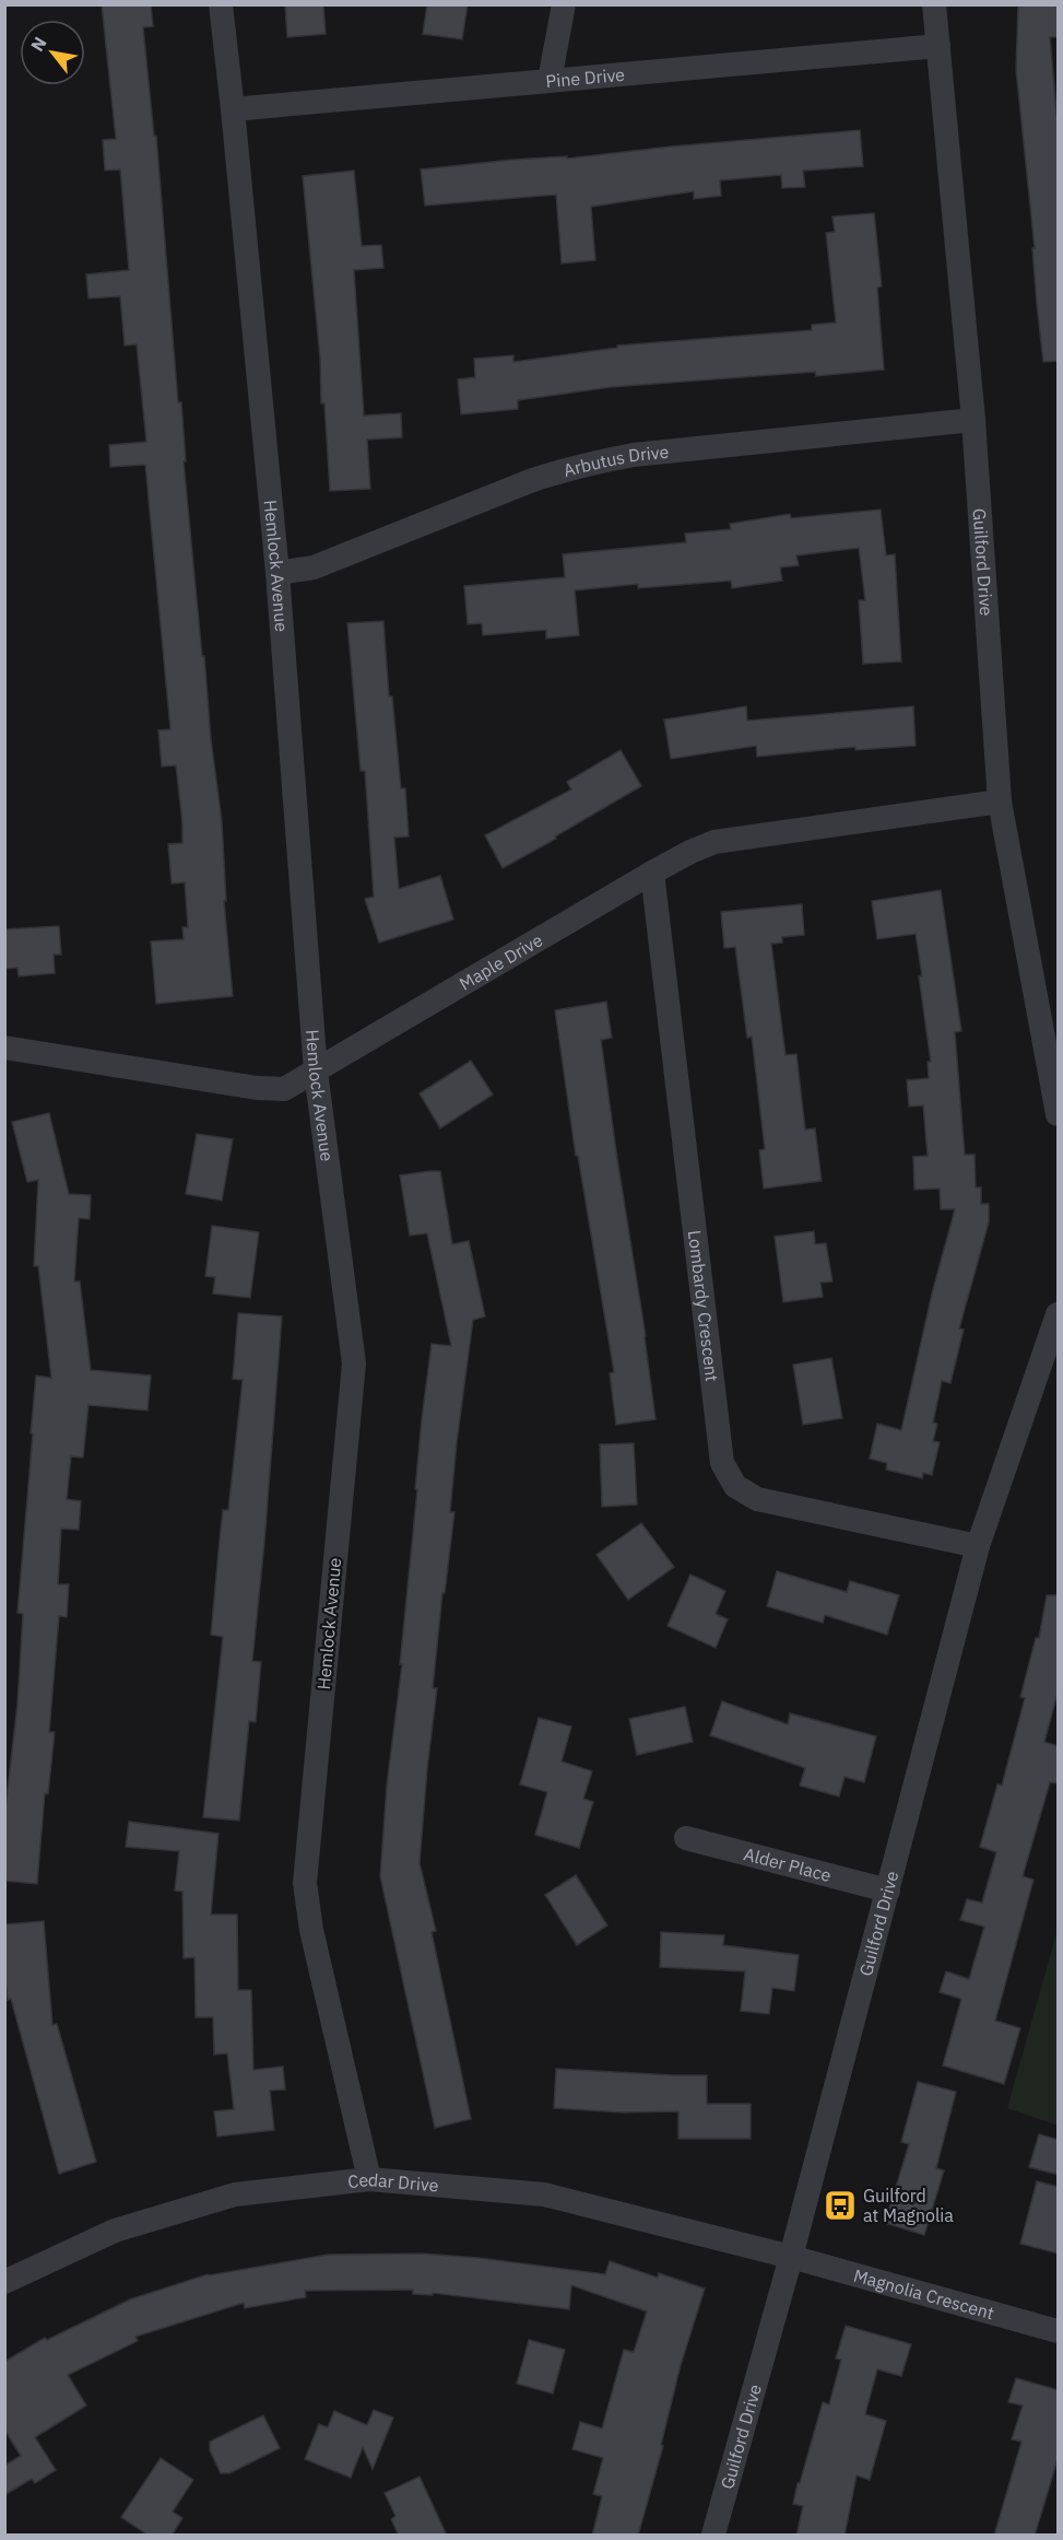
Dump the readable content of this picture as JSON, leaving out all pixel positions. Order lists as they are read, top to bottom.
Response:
{
  "streets": {
    "street": [
      "Pine Drive",
      "Arbutus Drive",
      "Guilford Drive",
      "Hemlock Avenue",
      "Maple Drive",
      "Lombardy Crescent",
      "Alder Place",
      "Cedar Drive",
      "Magnolia Crescent"
    ]
  },
  "crossings": [
    ["Pine Drive", "Guilford Drive"],
    ["Pine Drive", "Hemlock Avenue"],
    ["Arbutus Drive", "Guilford Drive"],
    ["Arbutus Drive", "Hemlock Avenue"],
    ["Guilford Drive", "Maple Drive"],
    ["Guilford Drive", "Lombardy Crescent"],
    ["Guilford Drive", "Alder Place"],
    ["Guilford Drive", "Cedar Drive"],
    ["Guilford Drive", "Magnolia Crescent"],
    ["Hemlock Avenue", "Maple Drive"],
    ["Hemlock Avenue", "Cedar Drive"],
    ["Maple Drive", "Lombardy Crescent"],
    ["Cedar Drive", "Magnolia Crescent"]
  ],
  "places": {
    "bus stop": ["Guilford at Magnolia"]
  },
  "north": "top left"
}
